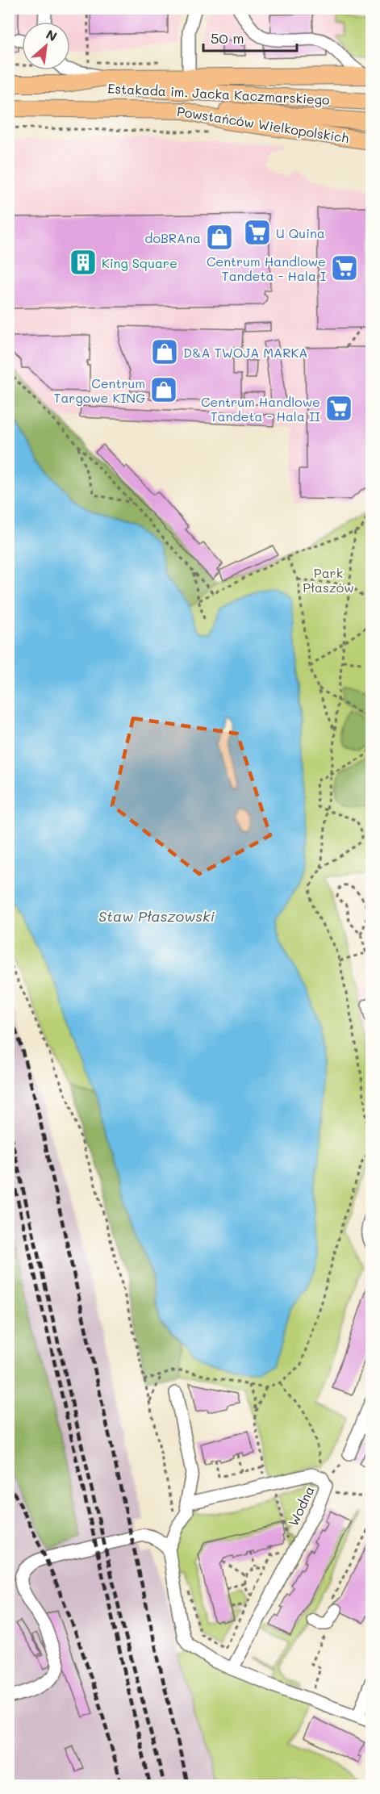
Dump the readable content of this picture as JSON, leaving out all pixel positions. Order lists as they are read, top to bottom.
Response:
{
  "streets": {
    "main road": ["Estakada im. Jacka Kaczmarskiego", "Powstańców Wielkopolskich"],
    "street": ["Wodna"]
  },
  "crossings": [
    ["Estakada im. Jacka Kaczmarskiego", "Powstańców Wielkopolskich"]
  ],
  "water": ["Staw Płaszowski"],
  "parks": ["Park Płaszów"],
  "places": {
    "supermarket": ["U Quina", "Centrum Handlowe Tandeta - Hala I", "Centrum Handlowe Tandeta - Hala II"],
    "shop": ["doBRAna", "D&A TWOJA MARKA", "Centrum Targowe KING"],
    "building": ["King Square"]
  },
  "scale_bar": "50 m",
  "north": "top right"
}
